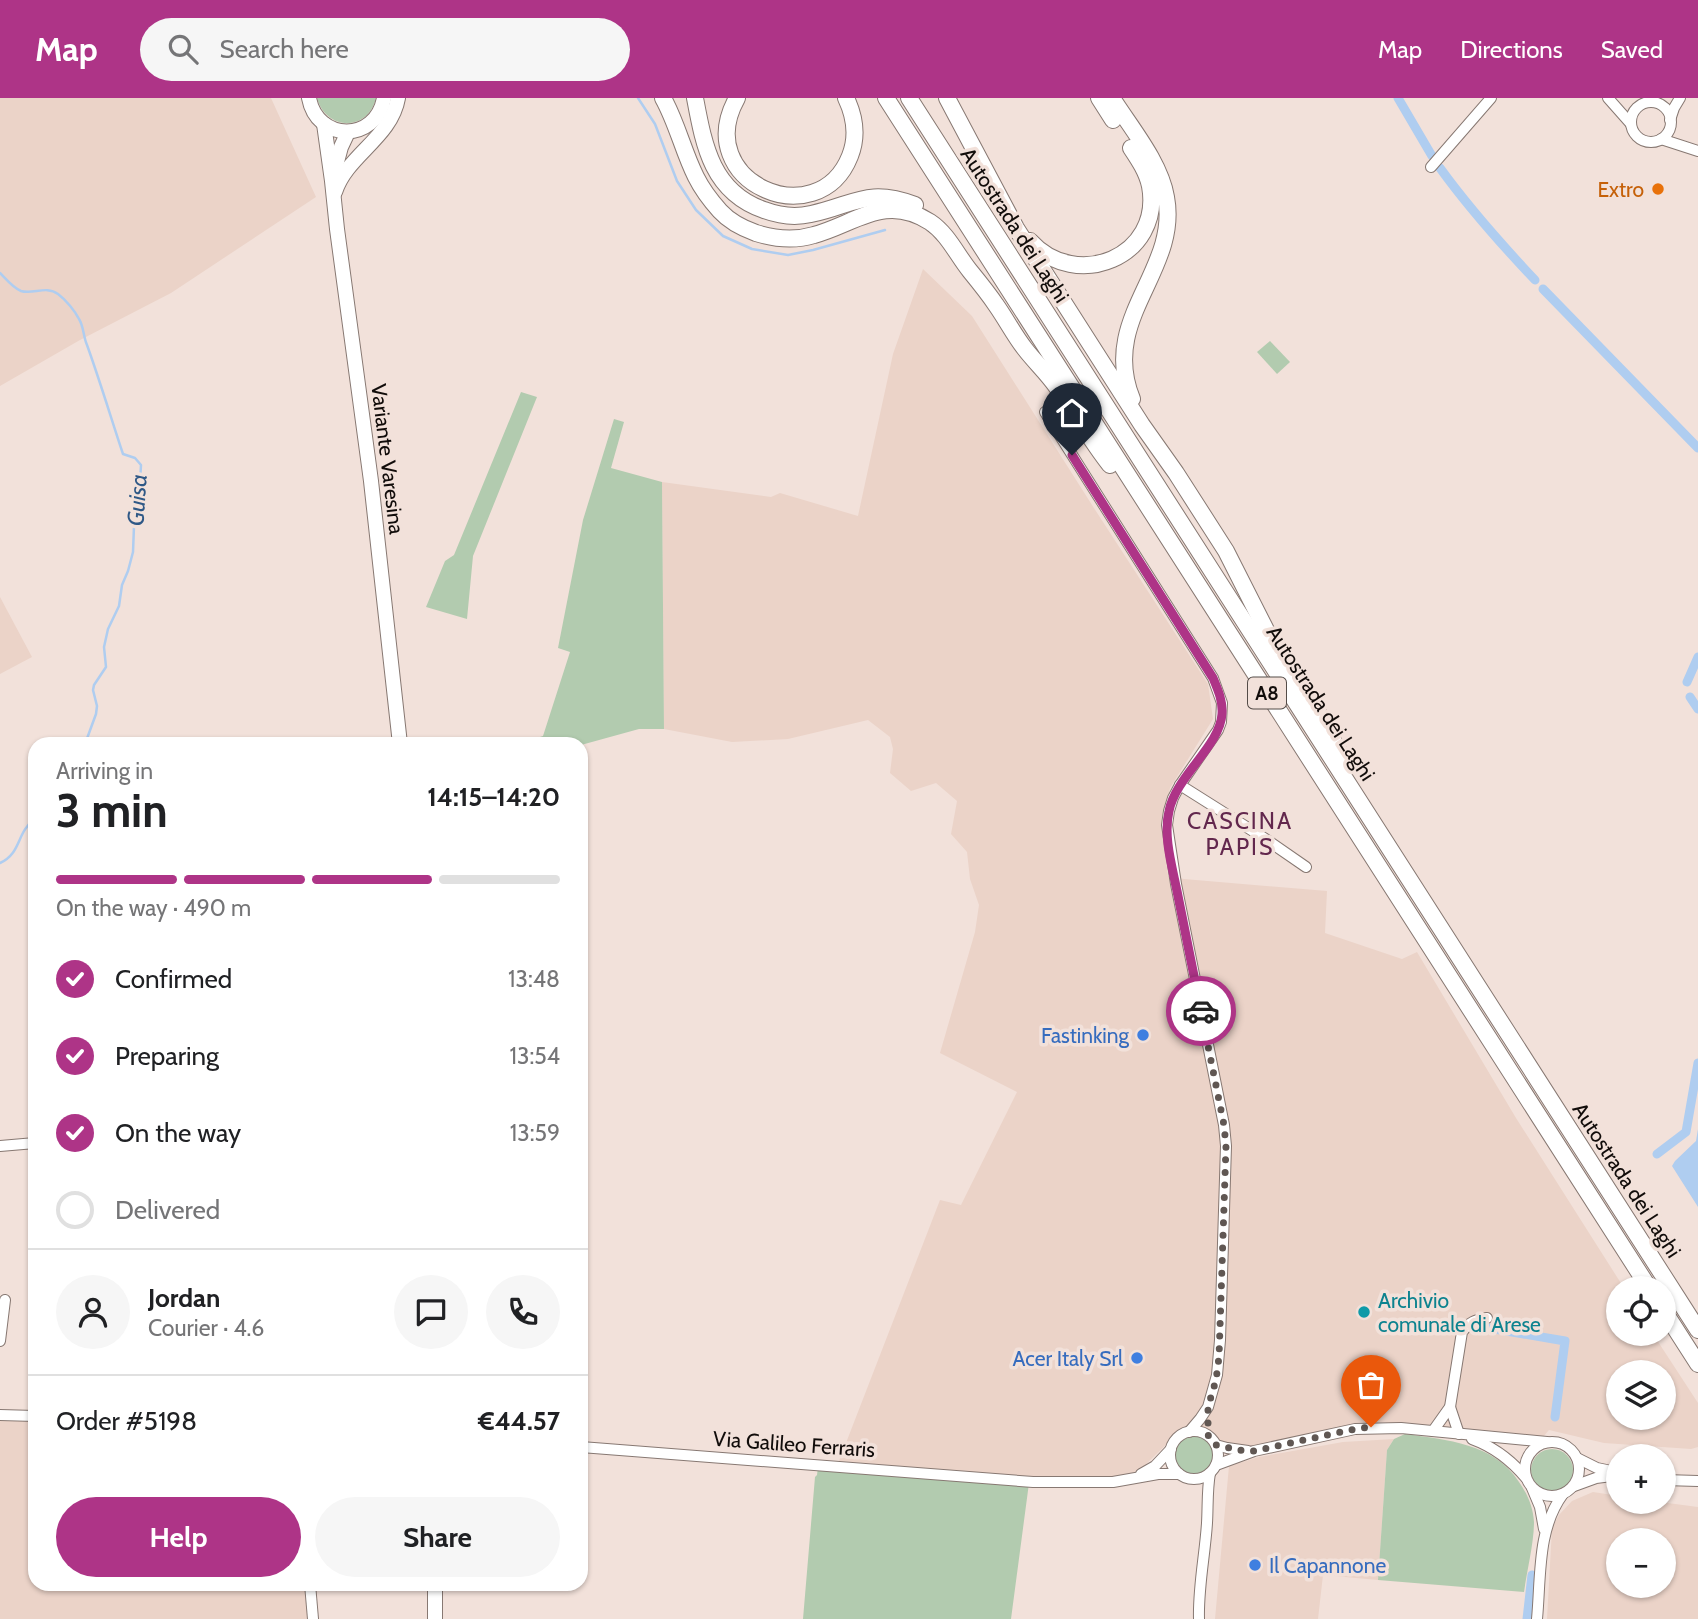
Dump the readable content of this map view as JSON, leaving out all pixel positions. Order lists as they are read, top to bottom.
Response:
{
  "streets": {
    "highway": ["Autostrada dei Laghi", "A8"],
    "main road": ["Variante Varesina"],
    "street": ["Via Galileo Ferraris"]
  },
  "districts": ["CASCINA PAPIS"],
  "water": ["Guisa"],
  "places": [
    "Extro",
    "Fastinking",
    "Archivio comunale di Arese",
    "Acer Italy Srl",
    "Il Capannone"
  ],
  "page": {
    "header": "Map",
    "search": "Search here",
    "nav": ["Map", "Directions", "Saved"],
    "heading": ["3 min", "Arriving in", "14:15–14:20"],
    "panel": [
      "Jordan",
      "Courier · 4.6",
      "Order #5198",
      "€44.57"
    ],
    "bar": "On the way · 490 m",
    "list": [
      ["Confirmed", "13:48"],
      ["Preparing", "13:54"],
      ["On the way", "13:59"],
      "Delivered"
    ],
    "map_buttons": ["+", "−"],
    "buttons": ["Help", "Share"]
  }
}
